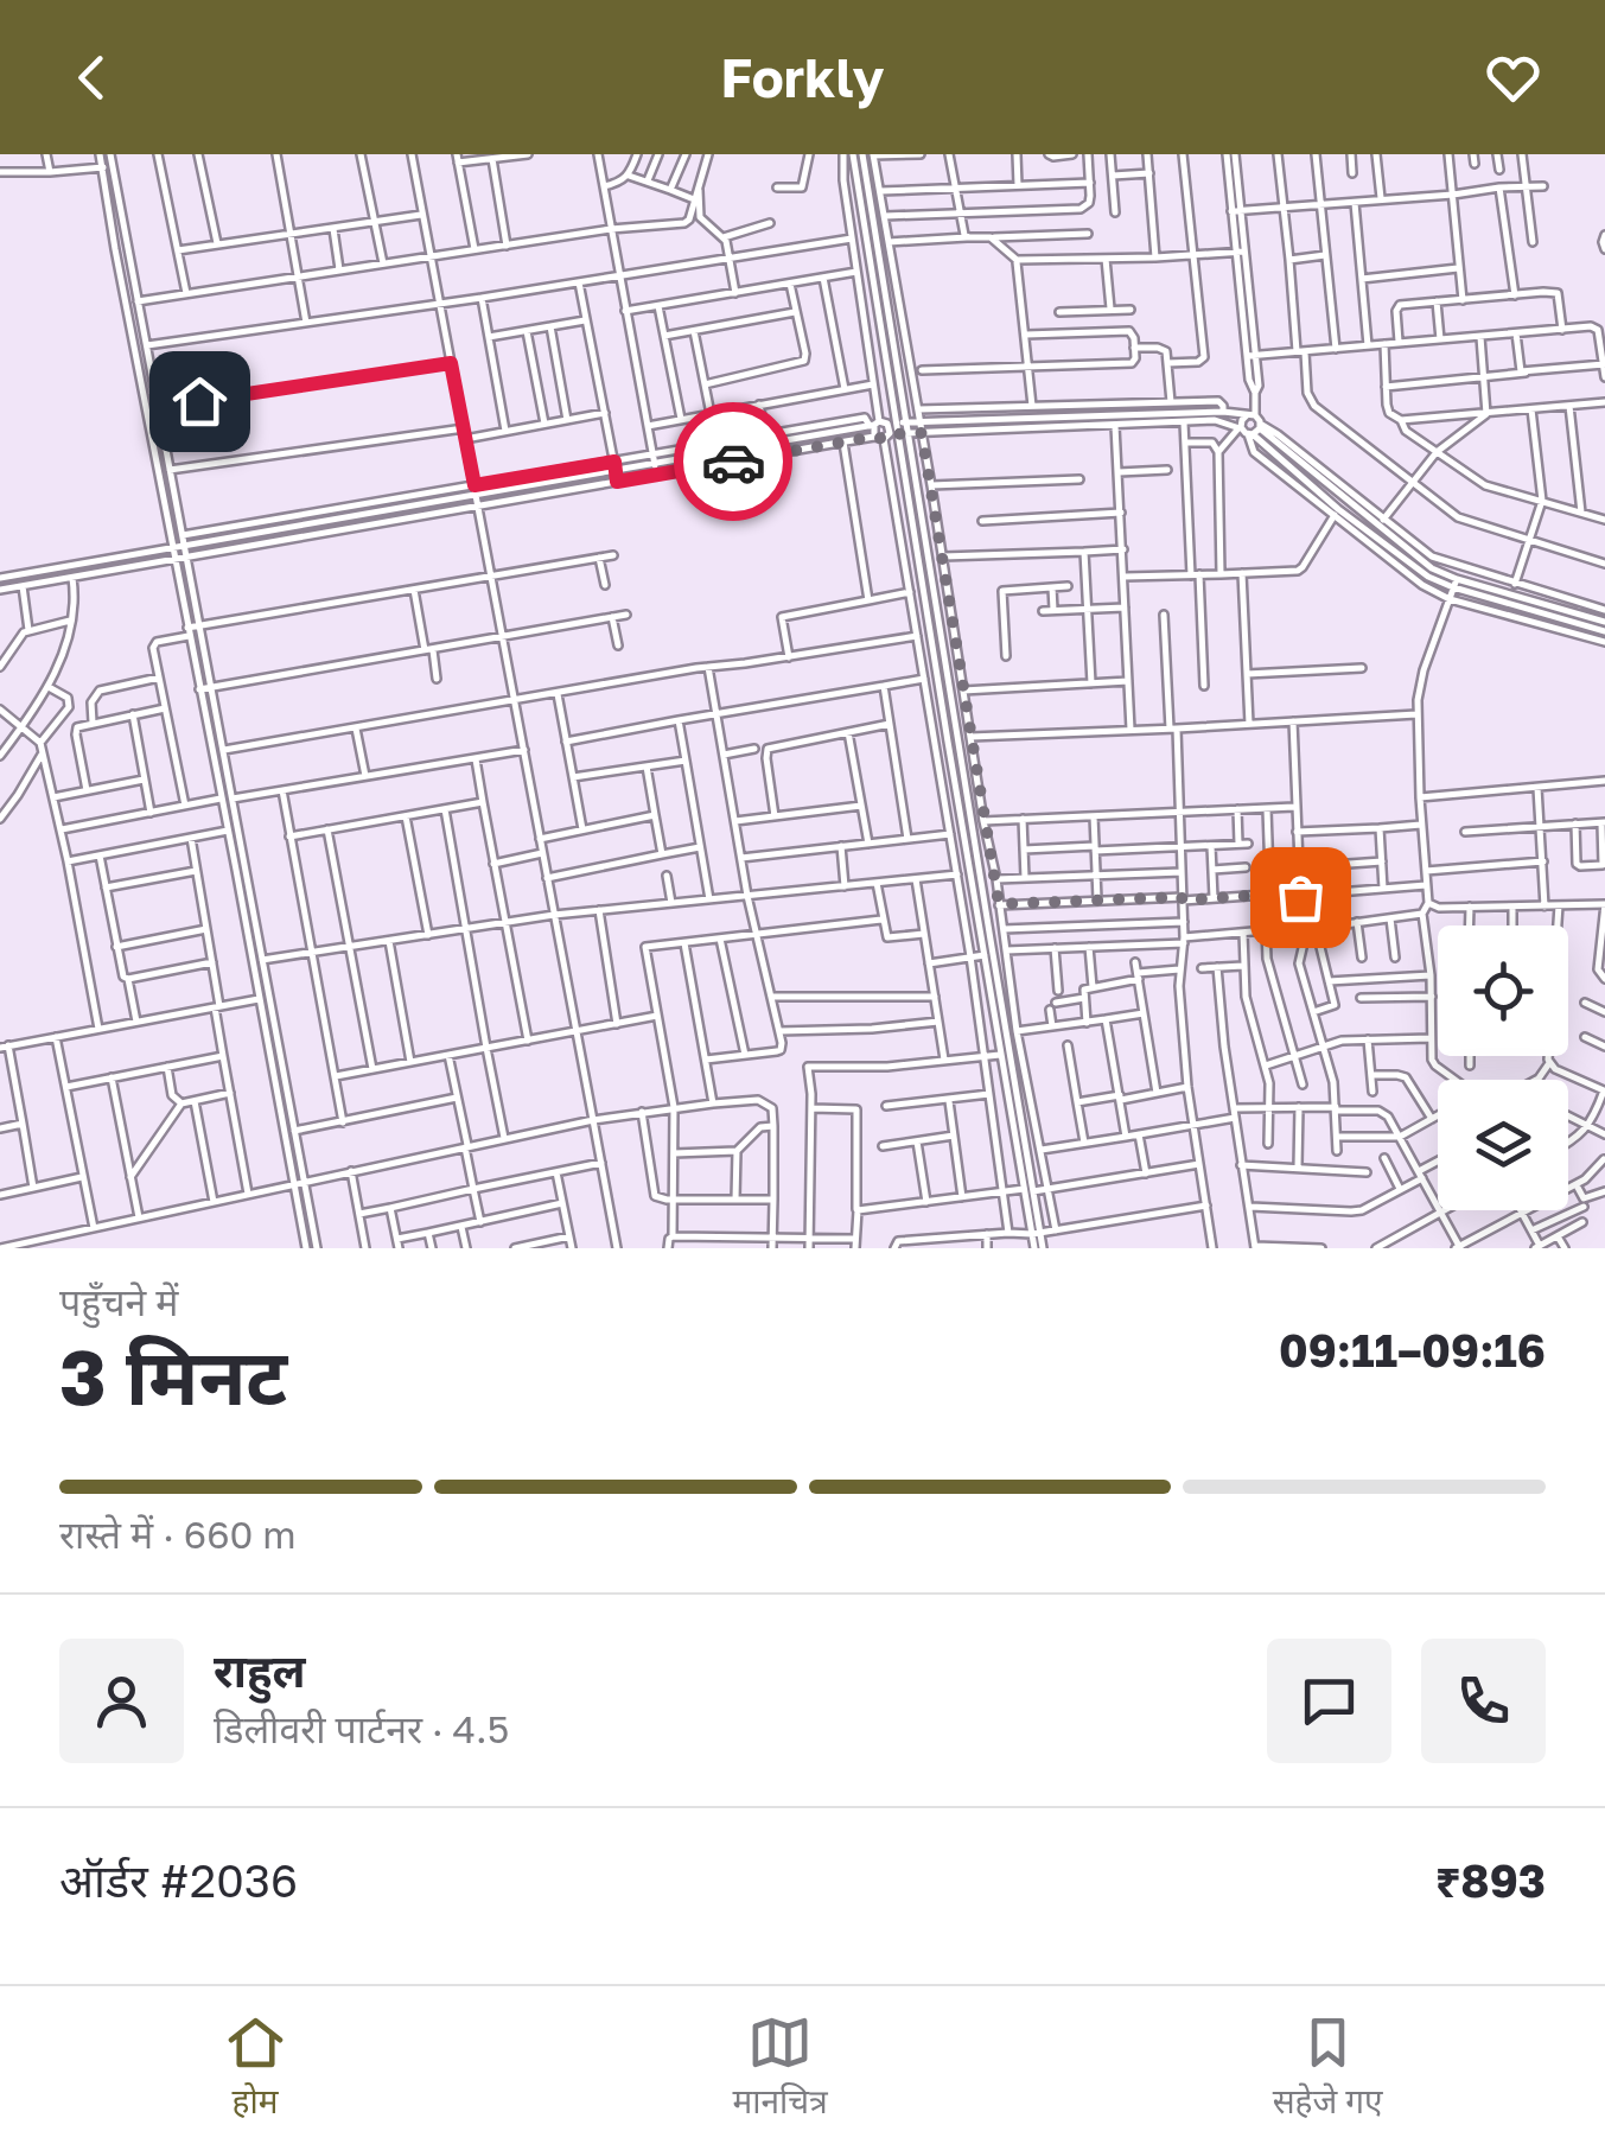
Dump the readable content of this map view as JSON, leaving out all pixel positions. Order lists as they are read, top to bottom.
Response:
{
  "page": {
    "header": "Forkly",
    "heading": ["3 मिनट", "पहुँचने में", "09:11–09:16"],
    "panel": [
      "राहुल",
      "डिलीवरी पार्टनर · 4.5",
      "ऑर्डर #2036",
      "₹893"
    ],
    "bar": "रास्ते में · 660 m",
    "tabs": ["होम", "मानचित्र", "सहेजे गए"]
  }
}
